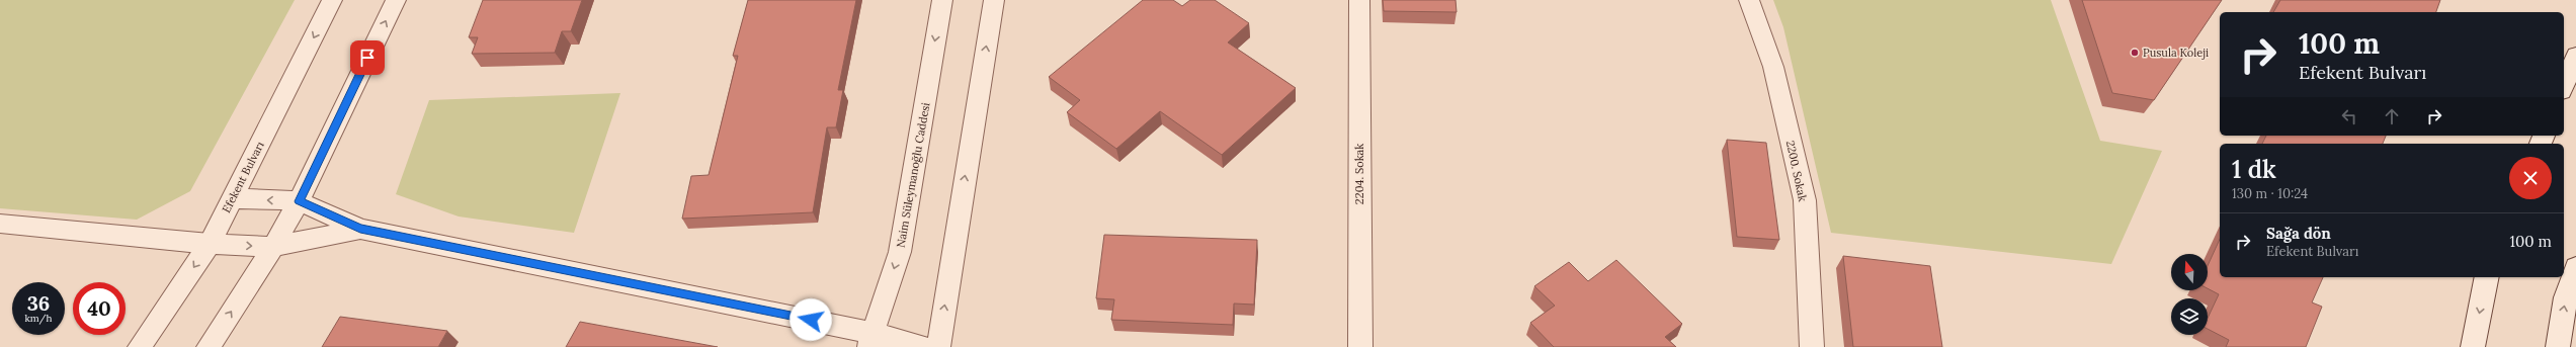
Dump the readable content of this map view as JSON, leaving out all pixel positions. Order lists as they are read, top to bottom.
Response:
{
  "streets": {
    "street": [
      "2200. Sokak",
      "2204. Sokak",
      "Naim Süleymanoğlu Caddesi",
      "Efekent Bulvarı"
    ]
  },
  "places": ["Pusula Koleji"],
  "north": "top",
  "page": {
    "turn": ["100 m", "Efekent Bulvarı"],
    "heading": ["1 dk", "130 m · 10:24"],
    "list": [
      {
        "name": "Sağa dön",
        "note": "Efekent Bulvarı",
        "value": "100 m"
      }
    ],
    "speed": "36 km/h",
    "limit": "40"
  }
}
